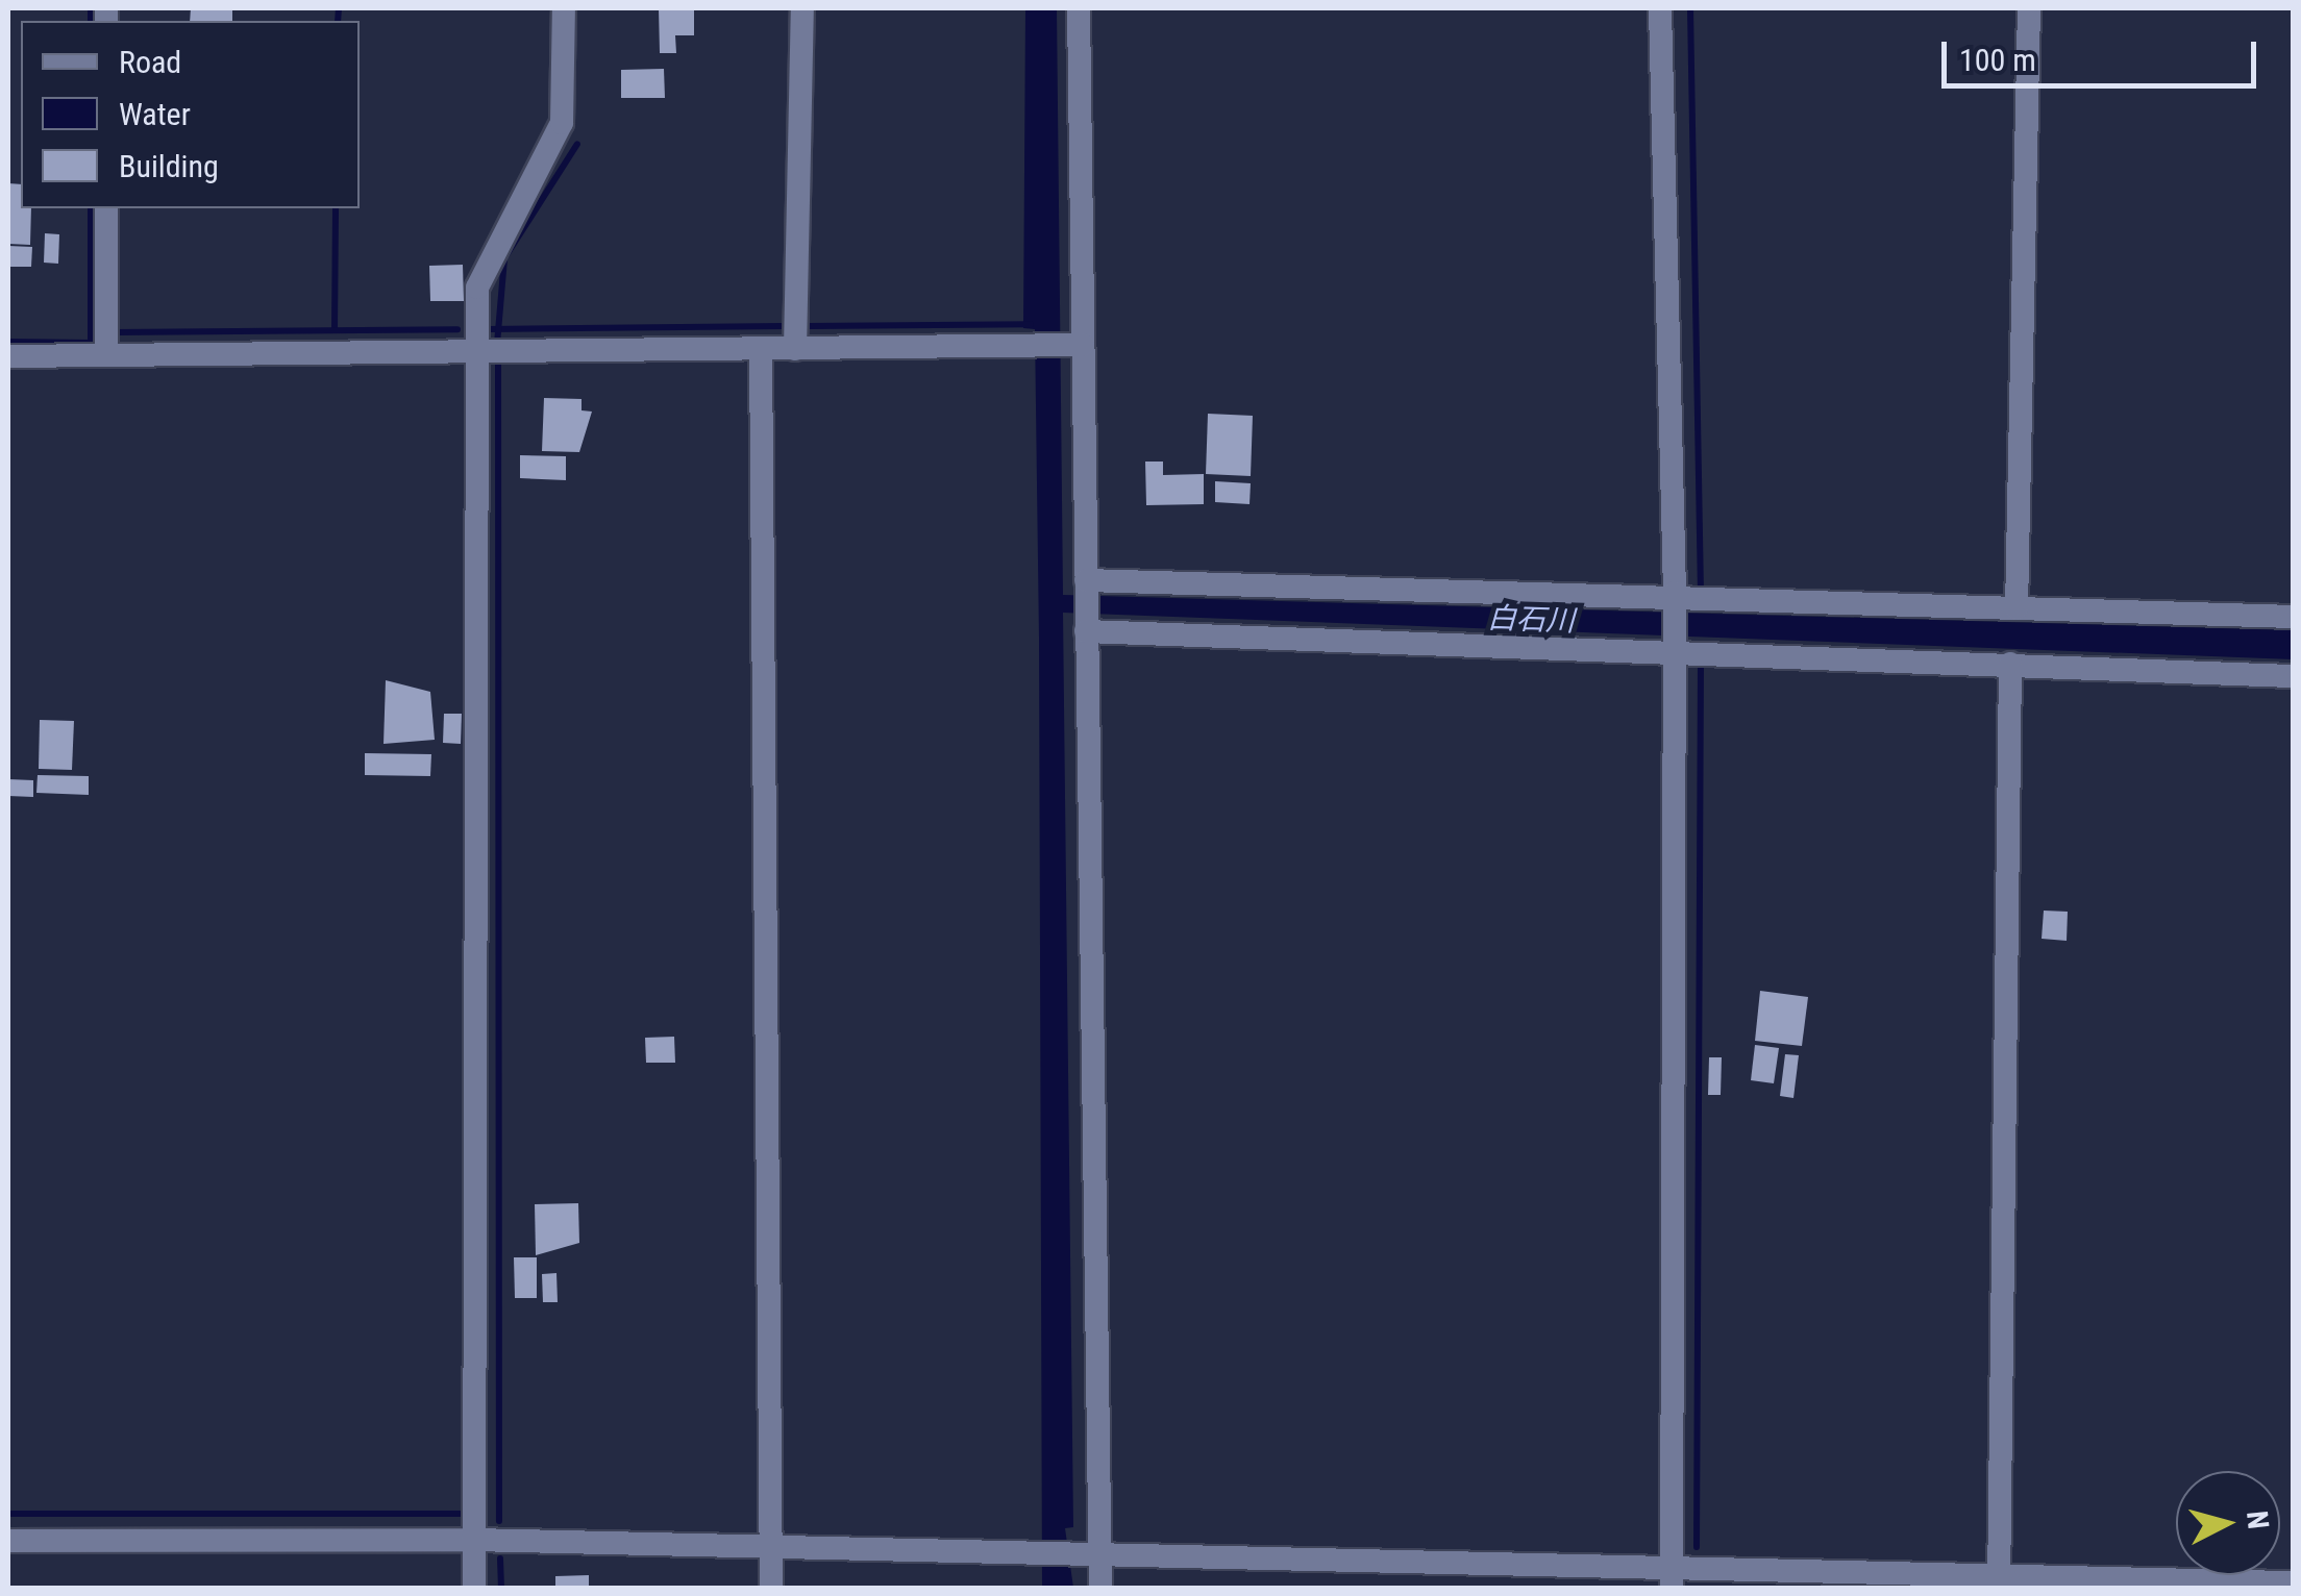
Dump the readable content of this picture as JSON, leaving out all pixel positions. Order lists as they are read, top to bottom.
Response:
{
  "water": ["白石川"],
  "legend": ["Road", "Water", "Building"],
  "scale_bar": "100 m",
  "north": "right"
}
